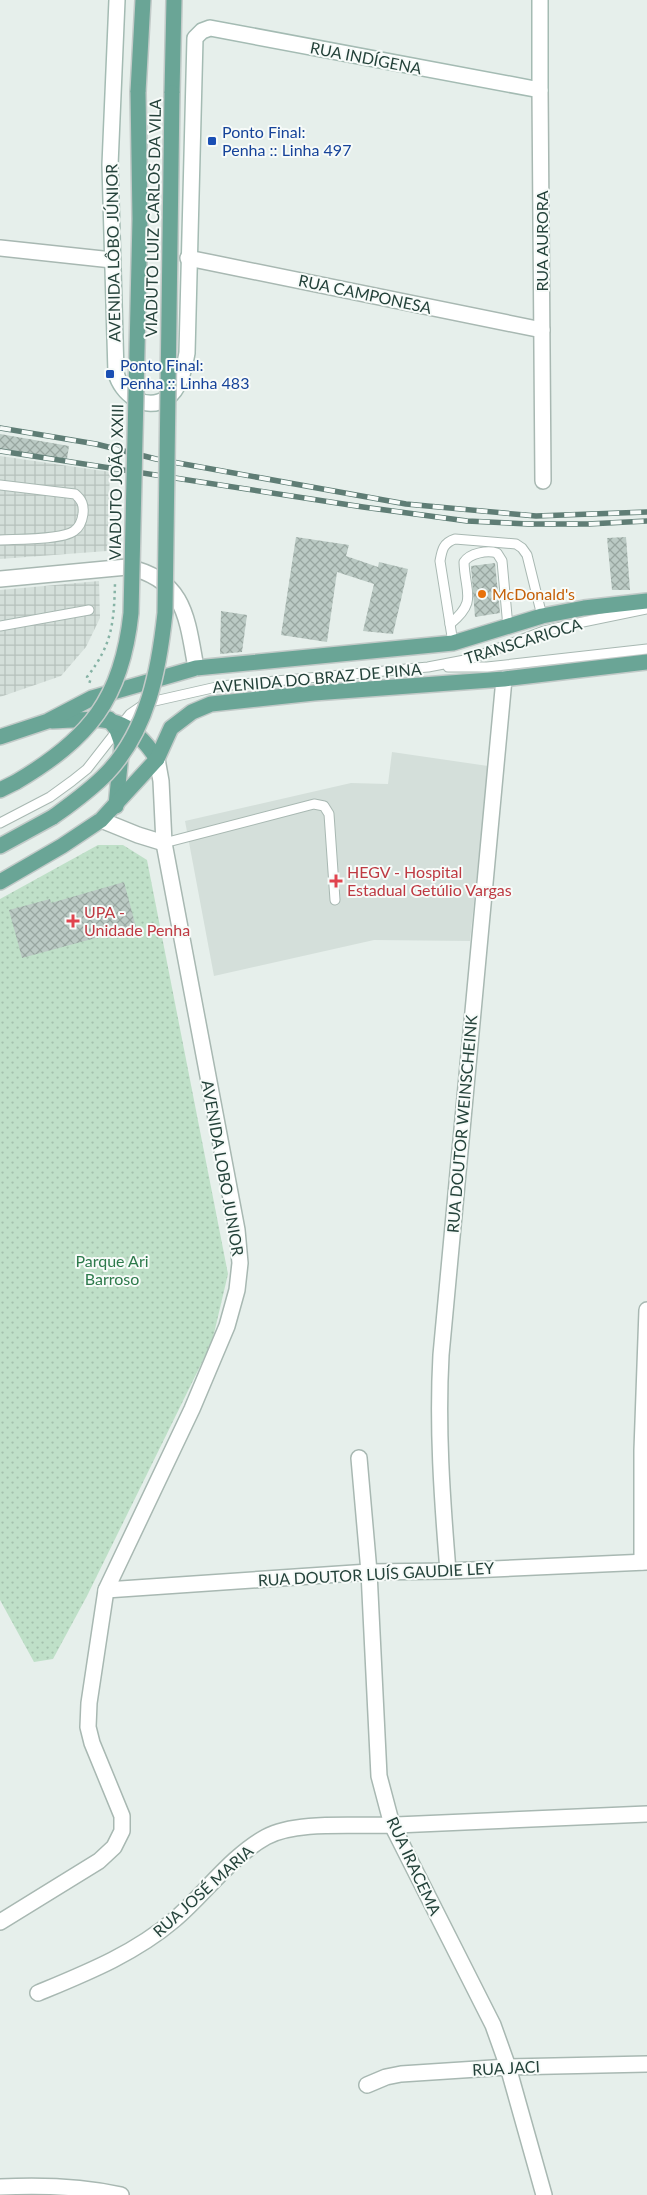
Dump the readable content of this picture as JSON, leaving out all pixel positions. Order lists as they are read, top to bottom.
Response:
{
  "streets": {
    "main road": ["VIADUTO LUIZ CARLOS DA VILA", "VIADUTO JOÃO XXIII", "AVENIDA DO BRAZ DE PINA"],
    "street": [
      "RUA INDÍGENA",
      "RUA AURORA",
      "AVENIDA LÔBO JÚNIOR",
      "RUA CAMPONESA",
      "RUA DOUTOR WEINSCHEINK",
      "AVENIDA LOBO JUNIOR",
      "RUA DOUTOR LUÍS GAUDIE LEY",
      "RUA IRACEMA",
      "RUA JOSÉ MARIA",
      "RUA JACI"
    ],
    "lane": ["TRANSCARIOCA"]
  },
  "crossings": [
    ["RUA INDÍGENA", "RUA AURORA"],
    ["RUA INDÍGENA", "AVENIDA LÔBO JÚNIOR"],
    ["RUA AURORA", "RUA CAMPONESA"],
    ["AVENIDA LÔBO JÚNIOR", "RUA CAMPONESA"],
    ["AVENIDA DO BRAZ DE PINA", "RUA DOUTOR WEINSCHEINK"],
    ["AVENIDA DO BRAZ DE PINA", "AVENIDA LOBO JUNIOR"],
    ["RUA DOUTOR WEINSCHEINK", "RUA DOUTOR LUÍS GAUDIE LEY"],
    ["AVENIDA LOBO JUNIOR", "RUA DOUTOR LUÍS GAUDIE LEY"],
    ["RUA DOUTOR LUÍS GAUDIE LEY", "RUA IRACEMA"],
    ["RUA IRACEMA", "RUA JOSÉ MARIA"],
    ["RUA IRACEMA", "RUA JACI"]
  ],
  "parks": ["Parque Ari Barroso"],
  "places": {
    "transit": ["Ponto Final: Penha :: Linha 497", "Ponto Final: Penha :: Linha 483"],
    "other": ["McDonald's"],
    "health": ["HEGV - Hospital Estadual Getúlio Vargas", "UPA - Unidade Penha"]
  }
}
